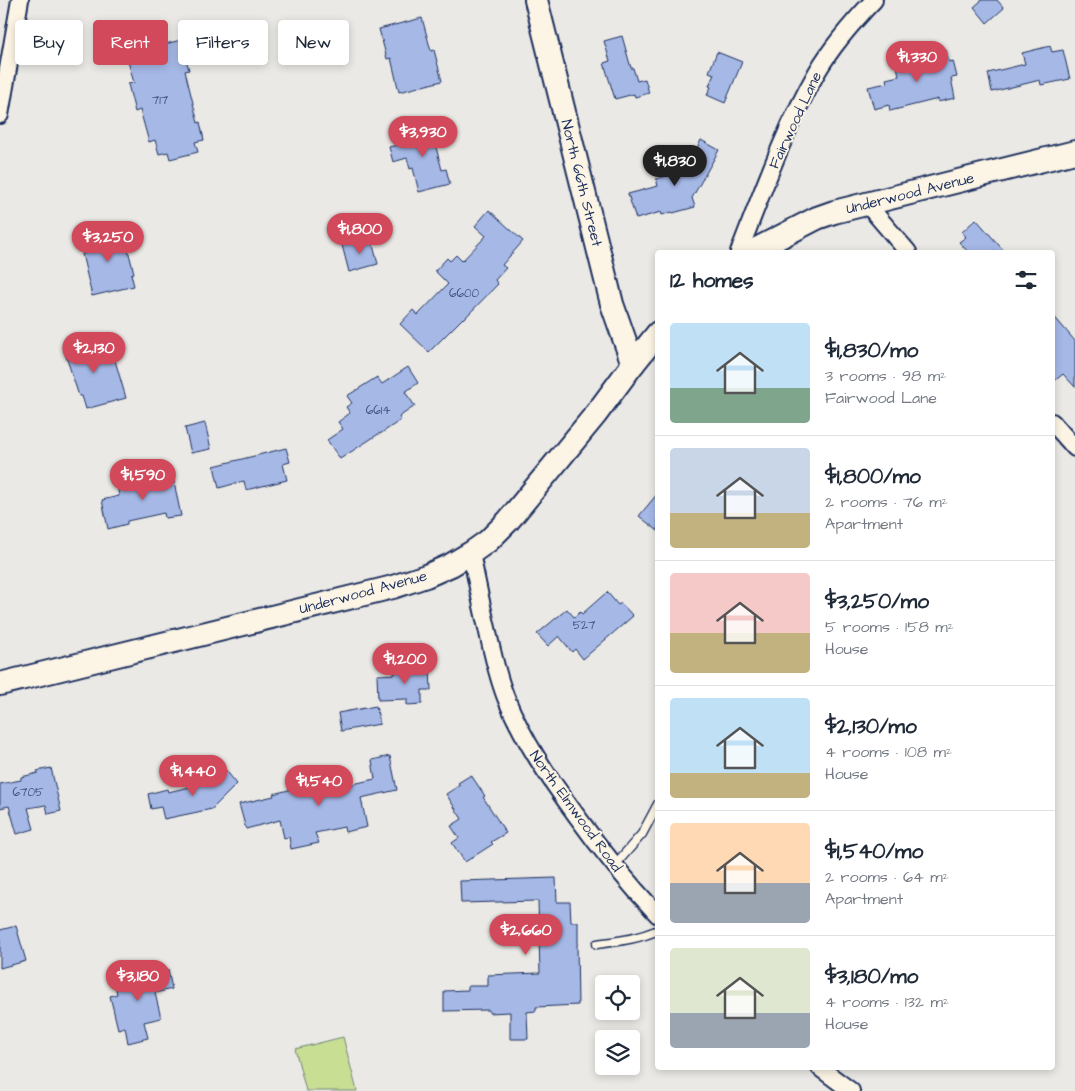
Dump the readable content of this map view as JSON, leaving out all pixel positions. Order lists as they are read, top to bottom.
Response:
{
  "streets": {
    "main road": ["North 66th Street", "Underwood Avenue"],
    "street": ["Fairwood Lane", "North Elmwood Road"]
  },
  "crossings": [
    ["North 66th Street", "Underwood Avenue"],
    ["Underwood Avenue", "North Elmwood Road"]
  ],
  "house_numbers": [
    "717",
    "6600",
    "6614",
    "527",
    "6705"
  ],
  "page": {
    "chip": [
      "Buy",
      "Rent",
      "Filters",
      "New"
    ],
    "price": [
      "$1,330",
      "$3,930",
      "$1,830",
      "$1,800",
      "$3,250",
      "$2,130",
      "$1,590",
      "$1,200",
      "$1,440",
      "$1,540",
      "$2,660",
      "$3,180"
    ],
    "heading": "12 homes",
    "list": [
      {
        "name": "$1,830/mo",
        "note": "3 rooms · 98 m² · Fairwood Lane"
      },
      {
        "name": "$1,800/mo",
        "note": "2 rooms · 76 m² · Apartment"
      },
      {
        "name": "$3,250/mo",
        "note": "5 rooms · 158 m² · House"
      },
      {
        "name": "$2,130/mo",
        "note": "4 rooms · 108 m² · House"
      },
      {
        "name": "$1,540/mo",
        "note": "2 rooms · 64 m² · Apartment"
      },
      {
        "name": "$3,180/mo",
        "note": "4 rooms · 132 m² · House"
      }
    ]
  }
}
